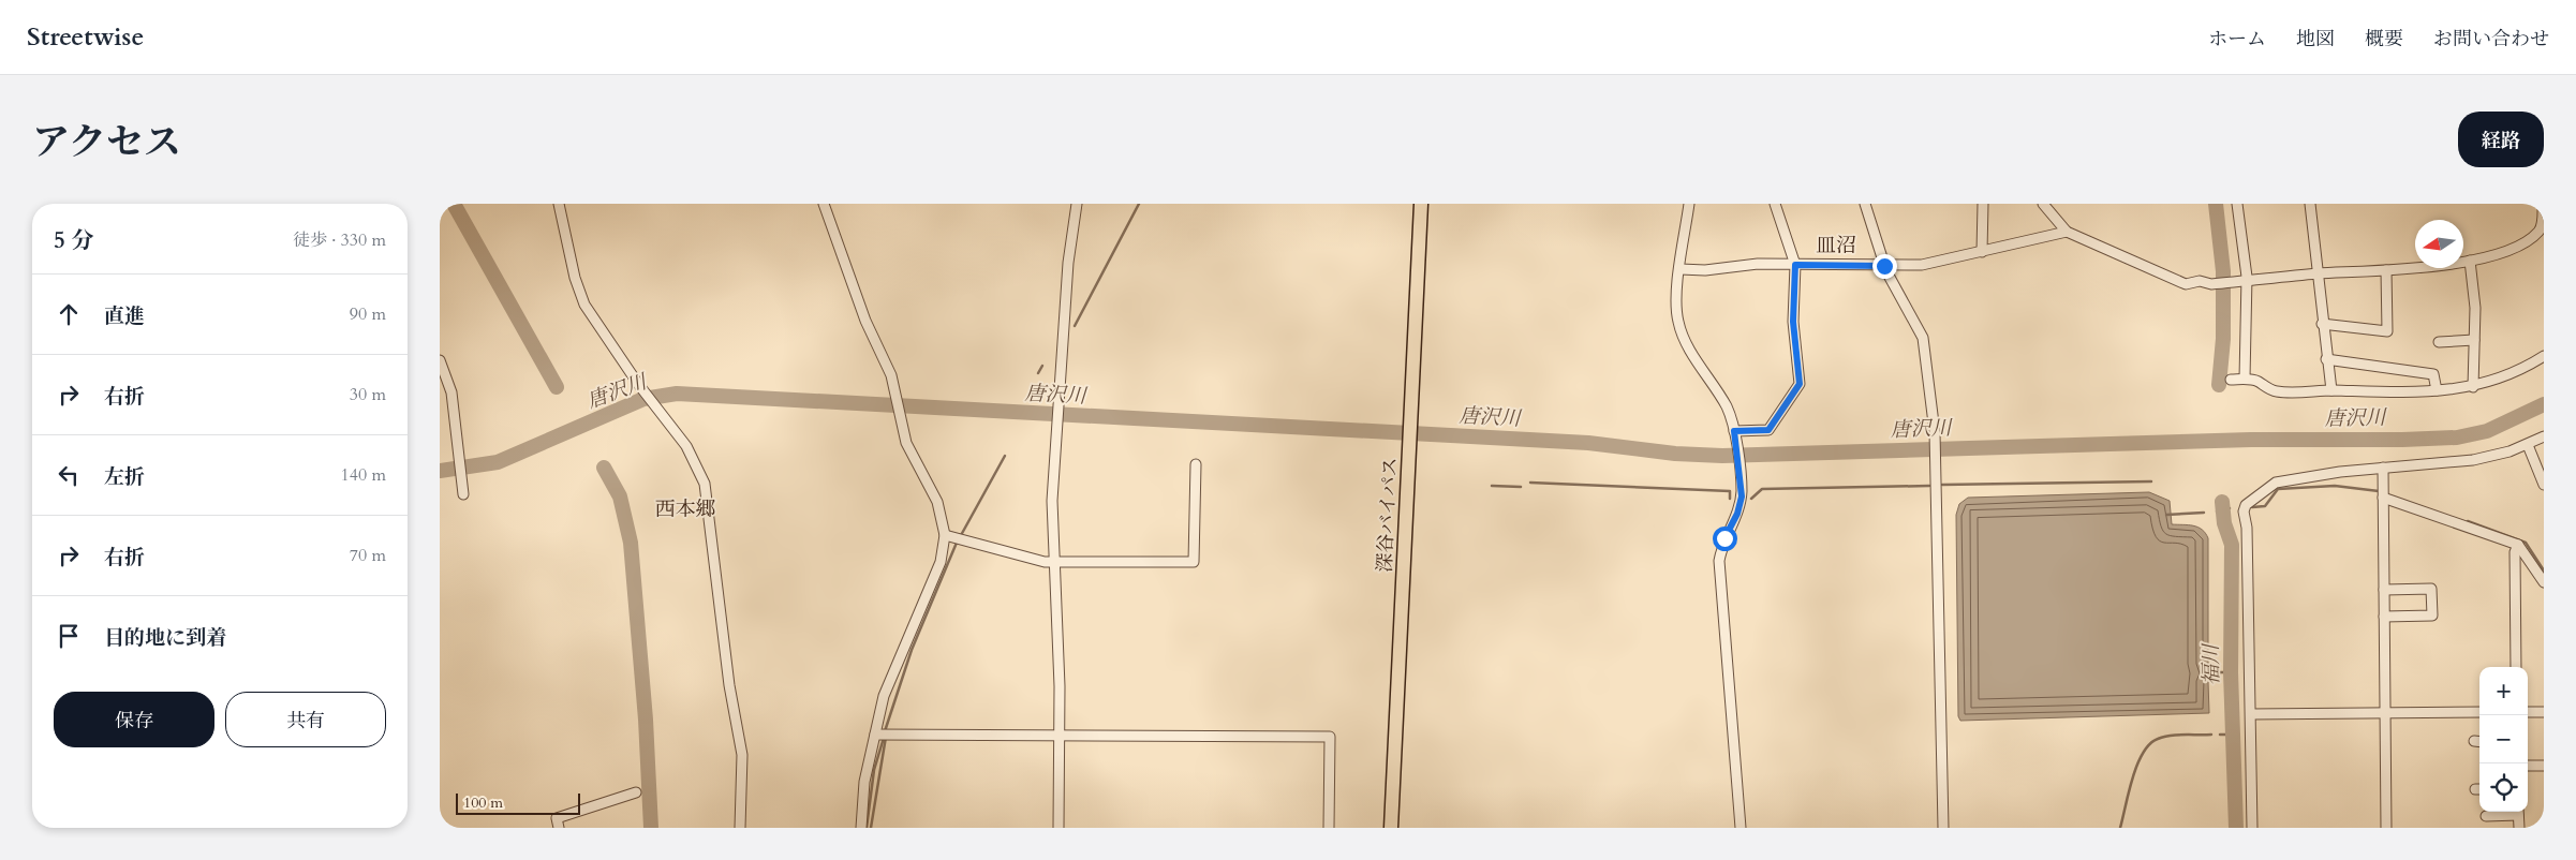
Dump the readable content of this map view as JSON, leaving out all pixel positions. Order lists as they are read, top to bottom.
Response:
{
  "streets": {
    "highway": ["深谷バイパス"]
  },
  "districts": ["皿沼", "西本郷"],
  "water": ["唐沢川", "福川"],
  "scale_bar": "100 m",
  "north": "left",
  "page": {
    "header": "Streetwise",
    "nav": [
      "ホーム",
      "地図",
      "概要",
      "お問い合わせ"
    ],
    "title": "アクセス",
    "buttons": [
      "経路",
      ["保存", "共有"]
    ],
    "heading": ["5 分", "徒歩 · 330 m"],
    "list": [
      ["直進", "90 m"],
      ["右折", "30 m"],
      ["左折", "140 m"],
      ["右折", "70 m"],
      "目的地に到着"
    ],
    "map_buttons": ["+", "−"],
    "scale": "100 m"
  }
}
